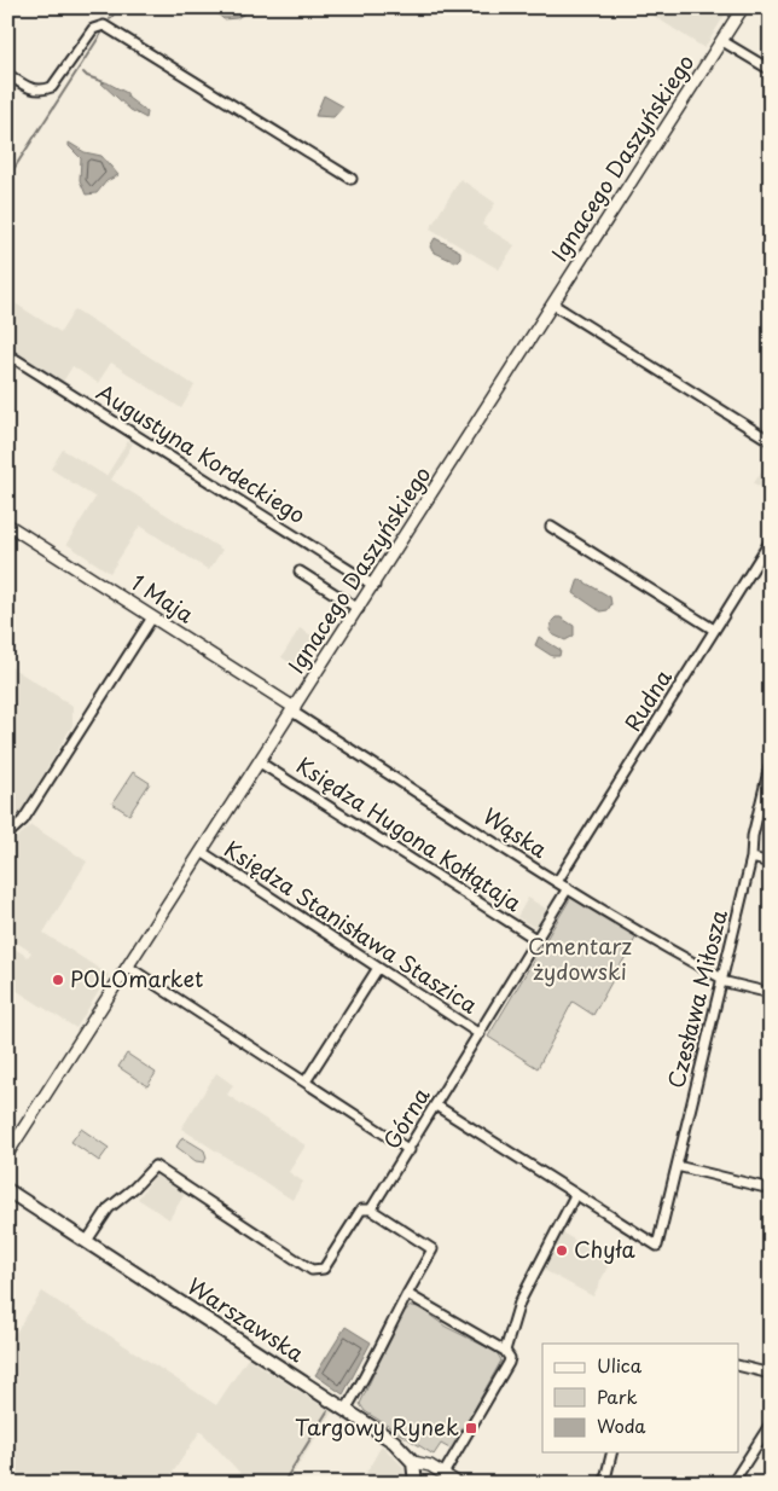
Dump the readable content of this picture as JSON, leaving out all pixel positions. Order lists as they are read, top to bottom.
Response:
{
  "streets": {
    "main road": ["Warszawska"],
    "street": [
      "Ignacego Daszyńskiego",
      "Augustyna Kordeckiego",
      "1 Maja",
      "Rudna",
      "Wąska",
      "Księdza Hugona Kołłątaja",
      "Księdza Stanisława Staszica",
      "Czesława Miłosza",
      "Górna"
    ]
  },
  "crossings": [
    ["Ignacego Daszyńskiego", "Augustyna Kordeckiego"],
    ["Ignacego Daszyńskiego", "1 Maja"],
    ["Ignacego Daszyńskiego", "Wąska"],
    ["Ignacego Daszyńskiego", "Księdza Hugona Kołłątaja"],
    ["Ignacego Daszyńskiego", "Księdza Stanisława Staszica"],
    ["1 Maja", "Wąska"],
    ["Rudna", "Wąska"],
    ["Wąska", "Czesława Miłosza"],
    ["Księdza Hugona Kołłątaja", "Górna"],
    ["Księdza Stanisława Staszica", "Górna"],
    ["Górna", "Warszawska"]
  ],
  "parks": ["Cmentarz żydowski"],
  "places": {
    "other": ["POLOmarket", "Chyła"],
    "transit": ["Targowy Rynek"]
  },
  "legend": ["Ulica", "Park", "Woda"]
}
